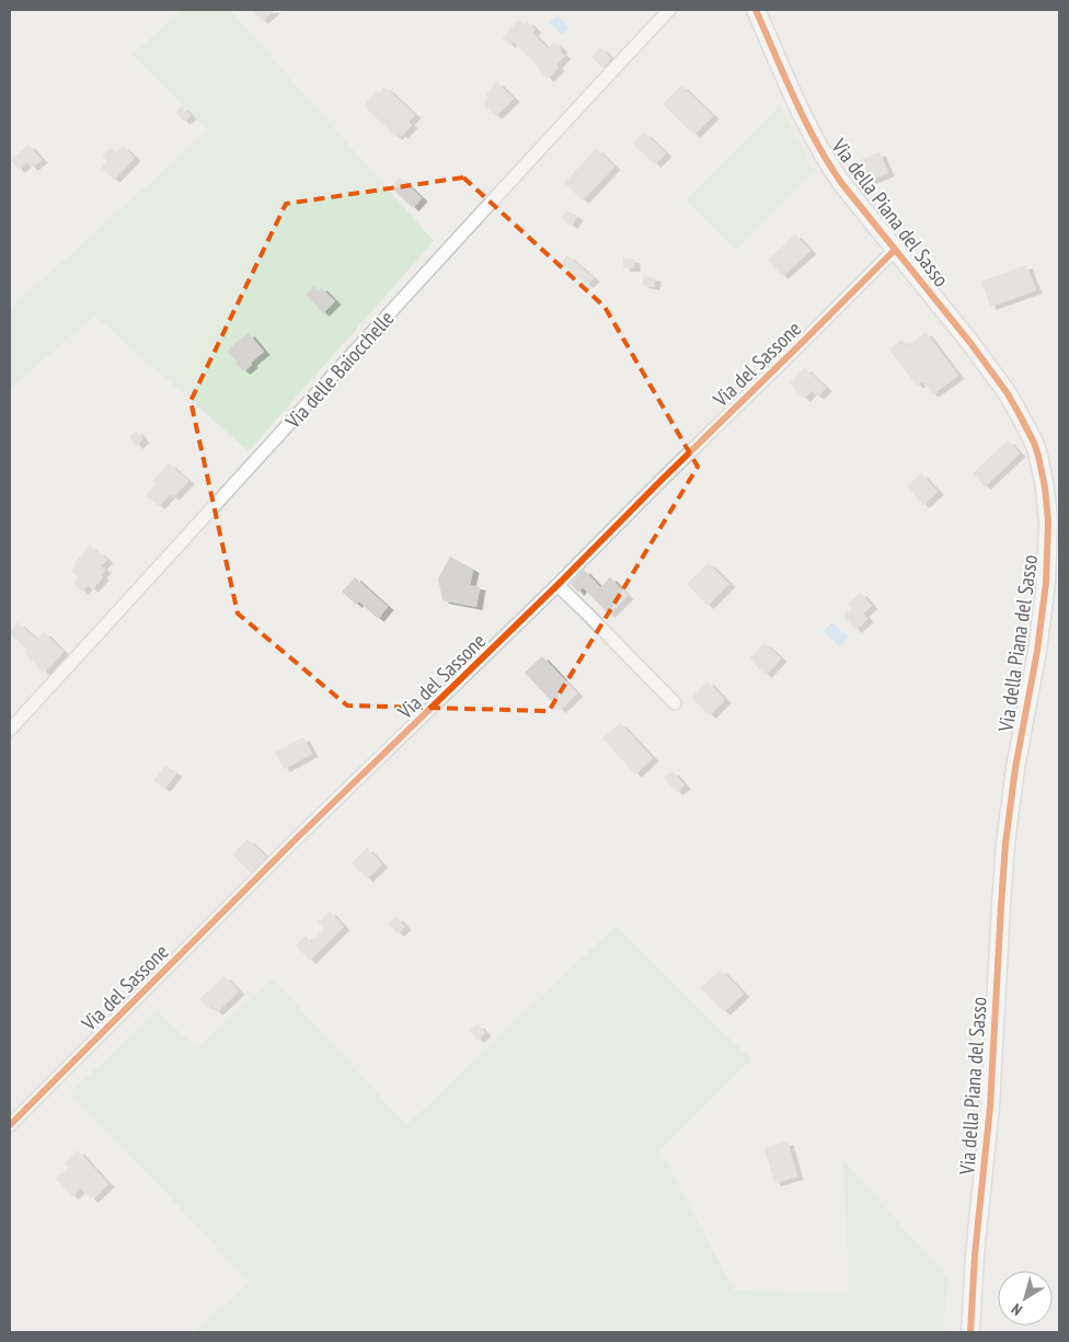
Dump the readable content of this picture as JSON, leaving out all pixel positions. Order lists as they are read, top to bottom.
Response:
{
  "streets": {
    "street": ["Via della Piana del Sasso", "Via del Sassone", "Via delle Baiocchelle"]
  },
  "crossings": [
    ["Via della Piana del Sasso", "Via del Sassone"]
  ],
  "north": "bottom left"
}
